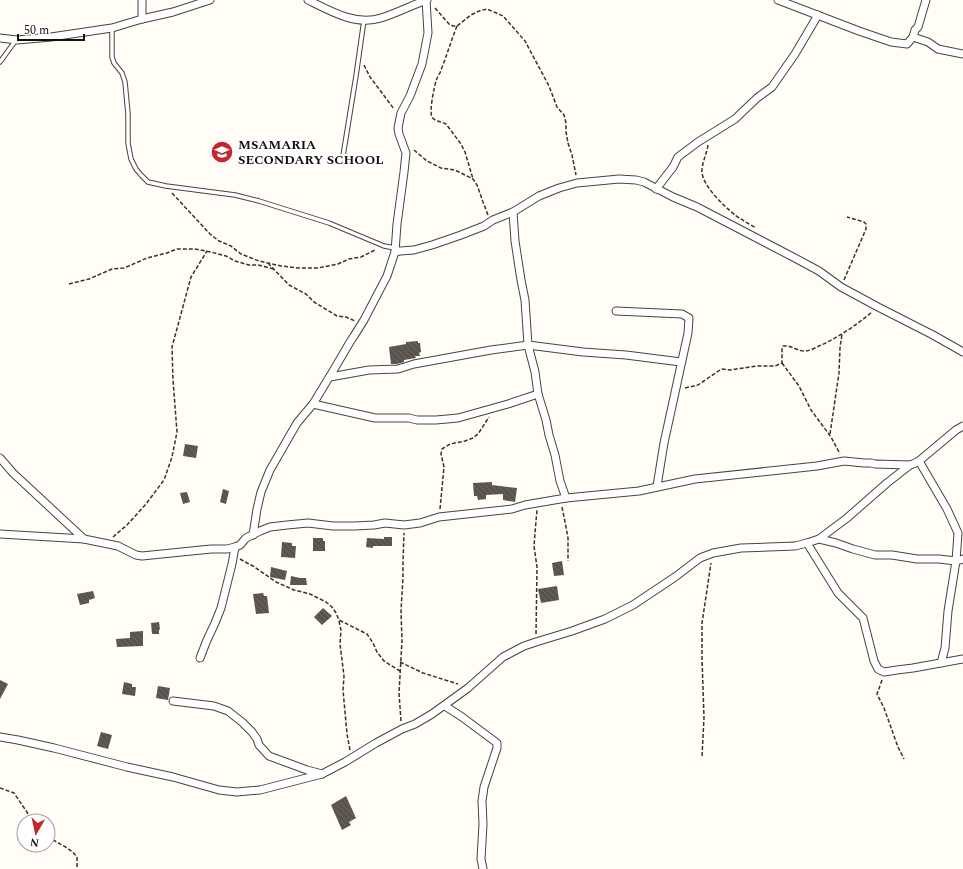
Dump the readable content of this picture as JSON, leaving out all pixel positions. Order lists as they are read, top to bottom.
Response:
{
  "places": {
    "school or university": ["MSAMARIA SECONDARY SCHOOL"]
  },
  "scale_bar": "50 m",
  "north": "bottom"
}
